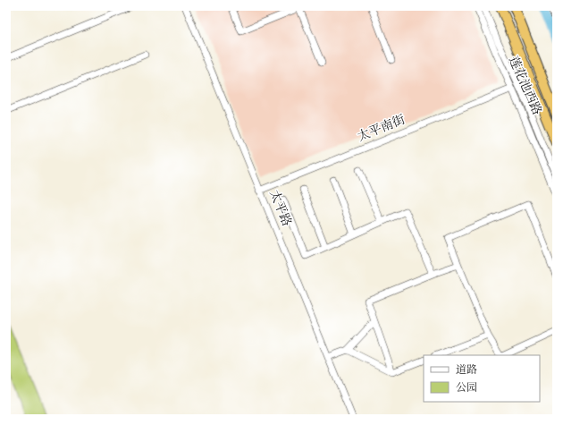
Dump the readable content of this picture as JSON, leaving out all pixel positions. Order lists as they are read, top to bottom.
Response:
{
  "streets": {
    "highway": ["莲花池西路"],
    "street": ["太平南街", "太平路"]
  },
  "crossings": [
    ["莲花池西路", "太平南街"],
    ["太平南街", "太平路"]
  ],
  "legend": ["道路", "公园"]
}
